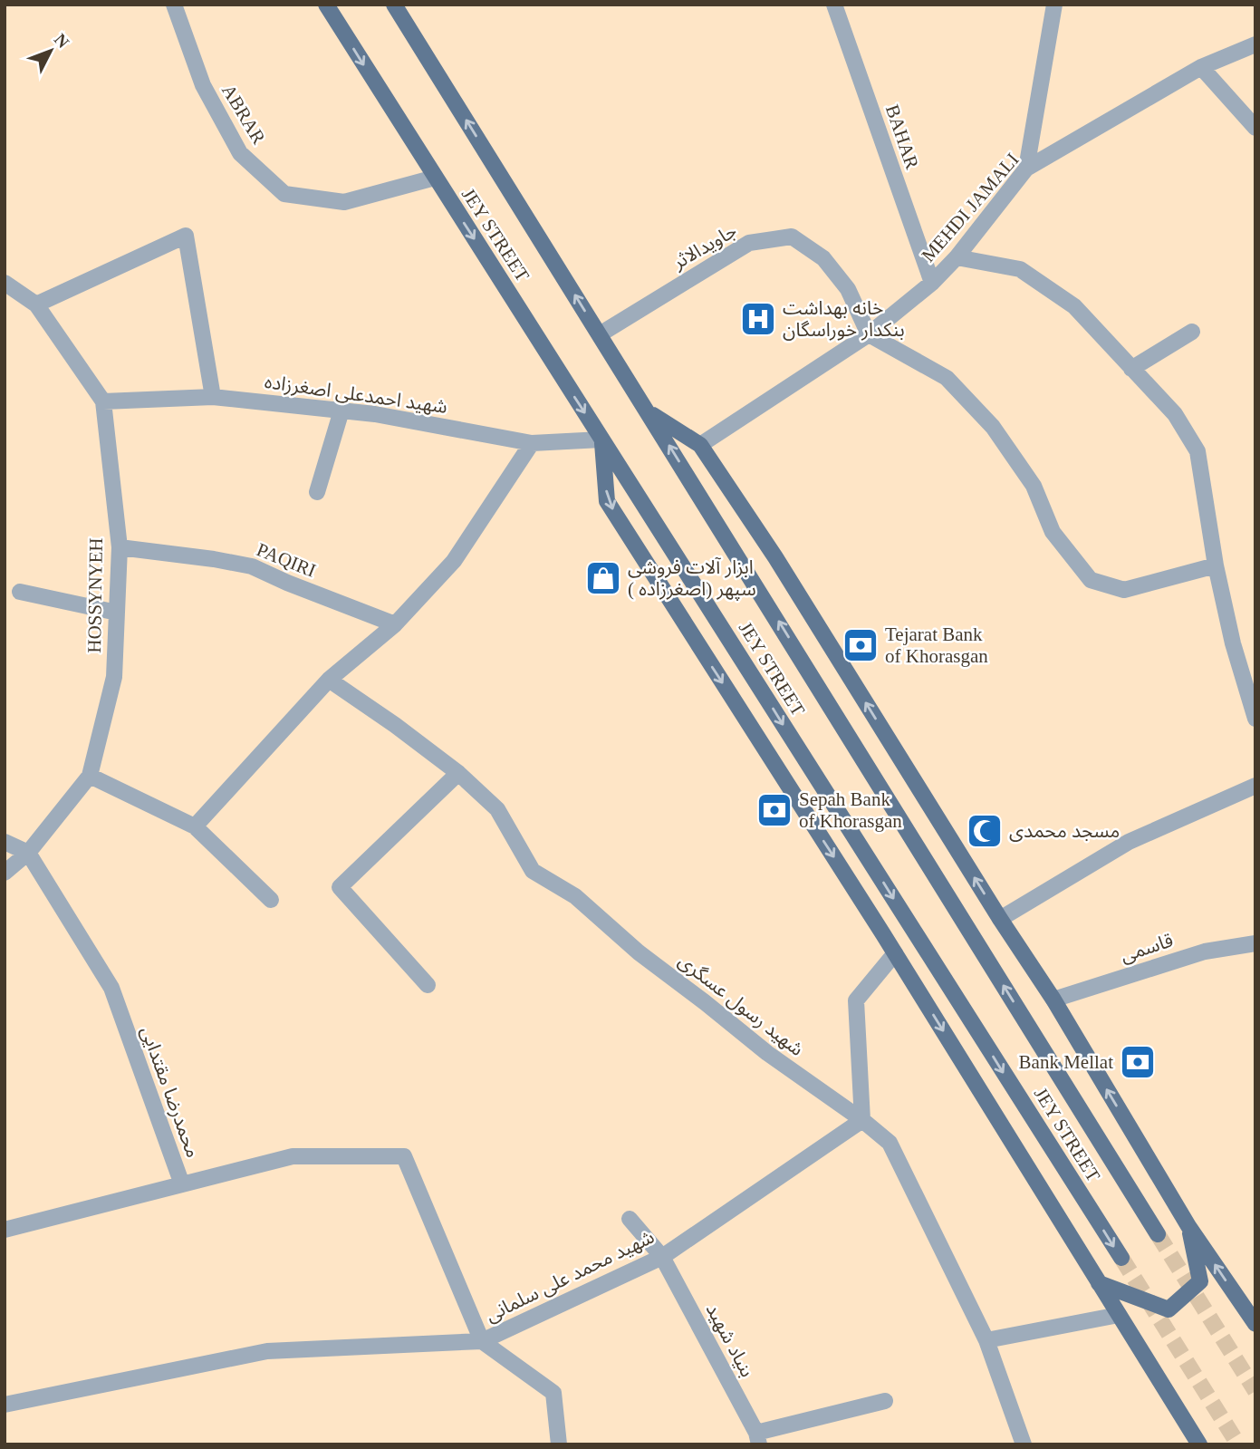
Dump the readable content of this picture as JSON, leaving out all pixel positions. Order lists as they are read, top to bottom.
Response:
{
  "streets": {
    "main road": ["JEY STREET"],
    "street": [
      "ABRAR",
      "BAHAR",
      "MEHDI JAMALI",
      "جاویدالاثر",
      "شهید احمدعلی اصغرزاده",
      "PAQIRI",
      "HOSSYNYEH",
      "قاسمی",
      "شهید رسول عسگری",
      "محمدرضا مقتدایی",
      "شهید محمد علی سلمانی",
      "بنیاد شهید"
    ]
  },
  "crossings": [
    ["ABRAR", "JEY STREET"],
    ["BAHAR", "MEHDI JAMALI"],
    ["MEHDI JAMALI", "جاویدالاثر"],
    ["JEY STREET", "جاویدالاثر"],
    ["JEY STREET", "شهید احمدعلی اصغرزاده"],
    ["شهید احمدعلی اصغرزاده", "HOSSYNYEH"],
    ["PAQIRI", "HOSSYNYEH"],
    ["HOSSYNYEH", "محمدرضا مقتدایی"],
    ["شهید رسول عسگری", "شهید محمد علی سلمانی"],
    ["محمدرضا مقتدایی", "شهید محمد علی سلمانی"],
    ["شهید محمد علی سلمانی", "بنیاد شهید"]
  ],
  "places": {
    "hospital": ["خانه بهداشت بنکدار خوراسگان"],
    "shop": ["ابزار آلات فروشی سپهر (اصغرزاده )"],
    "bank": ["Tejarat Bank of Khorasgan", "Sepah Bank of Khorasgan", "Bank Mellat"],
    "mosque": ["مسجد محمدی"]
  },
  "north": "top right"
}
